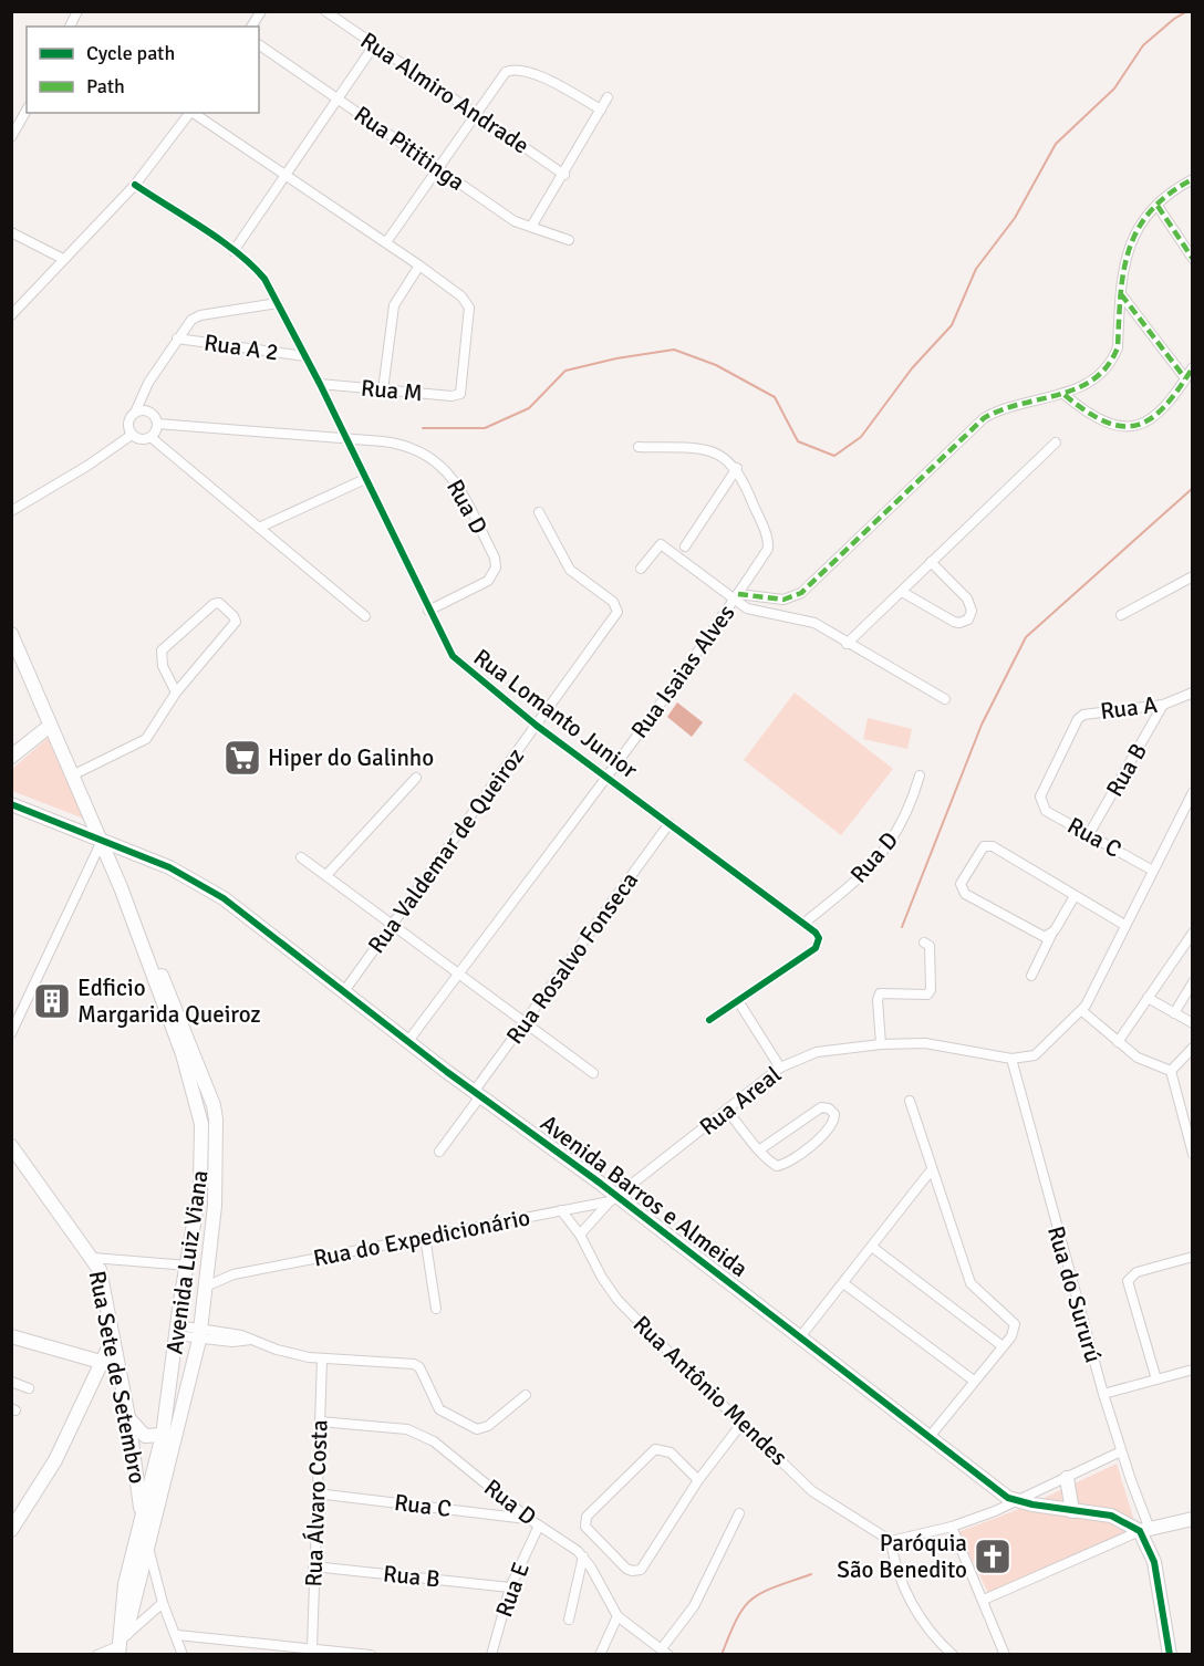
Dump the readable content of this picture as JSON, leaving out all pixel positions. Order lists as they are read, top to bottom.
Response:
{
  "streets": {
    "street": [
      "Rua Almiro Andrade",
      "Rua Pititinga",
      "Rua A 2",
      "Rua M",
      "Rua D",
      "Rua Isaias Alves",
      "Rua A",
      "Rua Lomanto Junior",
      "Rua B",
      "Rua C",
      "Rua Valdemar de Queiroz",
      "Rua Rosalvo Fonseca",
      "Rua Areal",
      "Avenida Barros e Almeida",
      "Rua do Expedicionário",
      "Avenida Luiz Viana",
      "Rua do Sururú",
      "Rua Sete de Setembro",
      "Rua Antônio Mendes",
      "Rua Álvaro Costa",
      "Rua E"
    ]
  },
  "crossings": [
    ["Rua A 2", "Rua Lomanto Junior"],
    ["Rua M", "Rua Lomanto Junior"],
    ["Rua D", "Rua Lomanto Junior"],
    ["Rua D", "Rua C"],
    ["Rua D", "Rua Álvaro Costa"],
    ["Rua D", "Rua E"],
    ["Rua Isaias Alves", "Rua Lomanto Junior"],
    ["Rua Isaias Alves", "Avenida Barros e Almeida"],
    ["Rua A", "Rua B"],
    ["Rua A", "Rua C"],
    ["Rua Lomanto Junior", "Rua Valdemar de Queiroz"],
    ["Rua Lomanto Junior", "Rua Rosalvo Fonseca"],
    ["Rua B", "Rua C"],
    ["Rua B", "Rua Álvaro Costa"],
    ["Rua B", "Rua E"],
    ["Rua C", "Rua Álvaro Costa"],
    ["Rua Valdemar de Queiroz", "Avenida Barros e Almeida"],
    ["Rua Rosalvo Fonseca", "Avenida Barros e Almeida"],
    ["Rua Areal", "Avenida Barros e Almeida"],
    ["Rua Areal", "Rua do Expedicionário"],
    ["Rua Areal", "Rua do Sururú"],
    ["Avenida Barros e Almeida", "Rua do Expedicionário"],
    ["Avenida Barros e Almeida", "Avenida Luiz Viana"],
    ["Avenida Barros e Almeida", "Rua do Sururú"],
    ["Rua do Expedicionário", "Avenida Luiz Viana"],
    ["Rua do Expedicionário", "Rua Antônio Mendes"],
    ["Avenida Luiz Viana", "Rua Sete de Setembro"]
  ],
  "places": {
    "supermarket": ["Hiper do Galinho"],
    "building": ["Edficio Margarida Queiroz"],
    "church": ["Paróquia São Benedito"]
  },
  "legend": ["Cycle path", "Path"]
}
